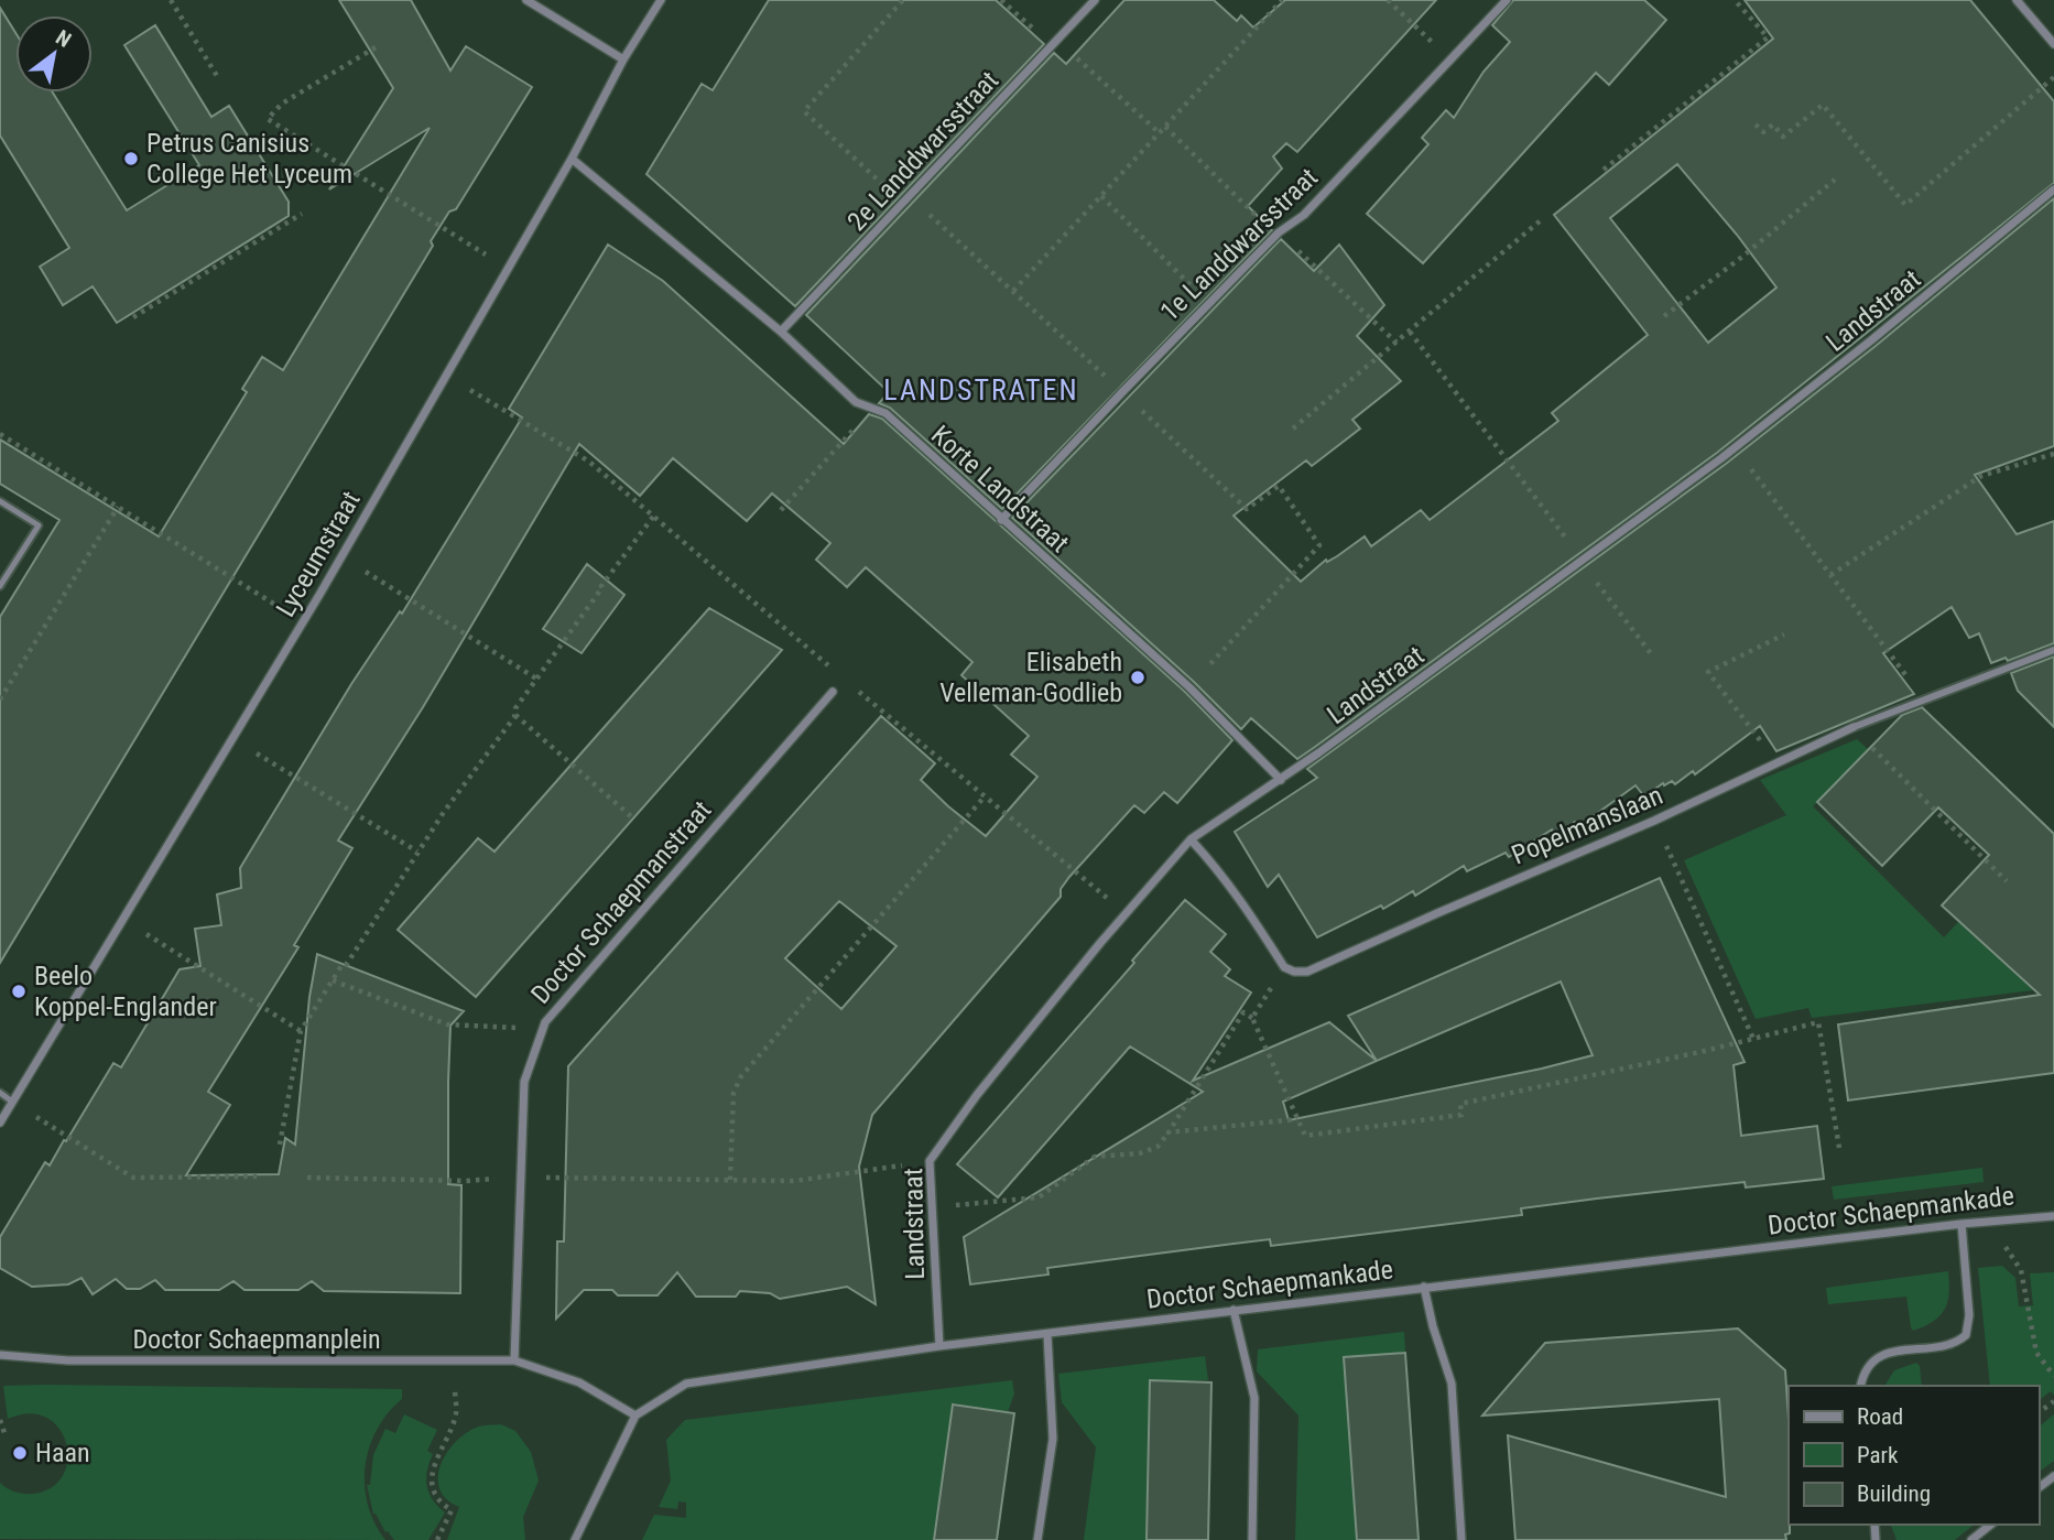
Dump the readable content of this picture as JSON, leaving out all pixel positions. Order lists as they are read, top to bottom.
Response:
{
  "streets": {
    "street": [
      "2e Landdwarsstraat",
      "1e Landdwarsstraat",
      "Landstraat",
      "Korte Landstraat",
      "Lyceumstraat",
      "Popelmanslaan",
      "Doctor Schaepmanstraat",
      "Doctor Schaepmankade",
      "Doctor Schaepmanplein"
    ]
  },
  "crossings": [
    ["2e Landdwarsstraat", "Korte Landstraat"],
    ["1e Landdwarsstraat", "Korte Landstraat"],
    ["Landstraat", "Korte Landstraat"],
    ["Landstraat", "Doctor Schaepmankade"],
    ["Korte Landstraat", "Lyceumstraat"],
    ["Doctor Schaepmanstraat", "Doctor Schaepmanplein"]
  ],
  "districts": ["LANDSTRATEN"],
  "places": [
    "Petrus Canisius College Het Lyceum",
    "Elisabeth Velleman-Godlieb",
    "Beelo Koppel-Englander",
    "Haan"
  ],
  "legend": ["Road", "Park", "Building"],
  "north": "top right"
}
